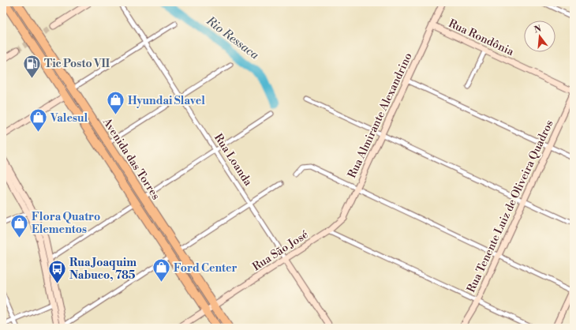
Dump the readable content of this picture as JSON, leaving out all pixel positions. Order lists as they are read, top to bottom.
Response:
{
  "streets": {
    "highway": ["Avenida das Torres"],
    "main road": [
      "Rua Rondônia",
      "Rua Almirante Alexandrino",
      "Rua Loanda",
      "Rua Tenente Luiz de Oliveira Quadros",
      "Rua São José"
    ]
  },
  "crossings": [
    ["Rua Rondônia", "Rua Almirante Alexandrino"],
    ["Rua Rondônia", "Rua Tenente Luiz de Oliveira Quadros"],
    ["Rua Almirante Alexandrino", "Rua São José"],
    ["Avenida das Torres", "Rua São José"],
    ["Rua Loanda", "Rua São José"]
  ],
  "water": ["Rio Ressaca"],
  "places": {
    "fuel station": ["Tic Posto VII"],
    "shop": [
      "Hyundai Slavel",
      "Valesul",
      "Flora Quatro Elementos",
      "Ford Center"
    ],
    "bus stop": ["Rua Joaquim Nabuco, 785"]
  },
  "north": "top"
}
